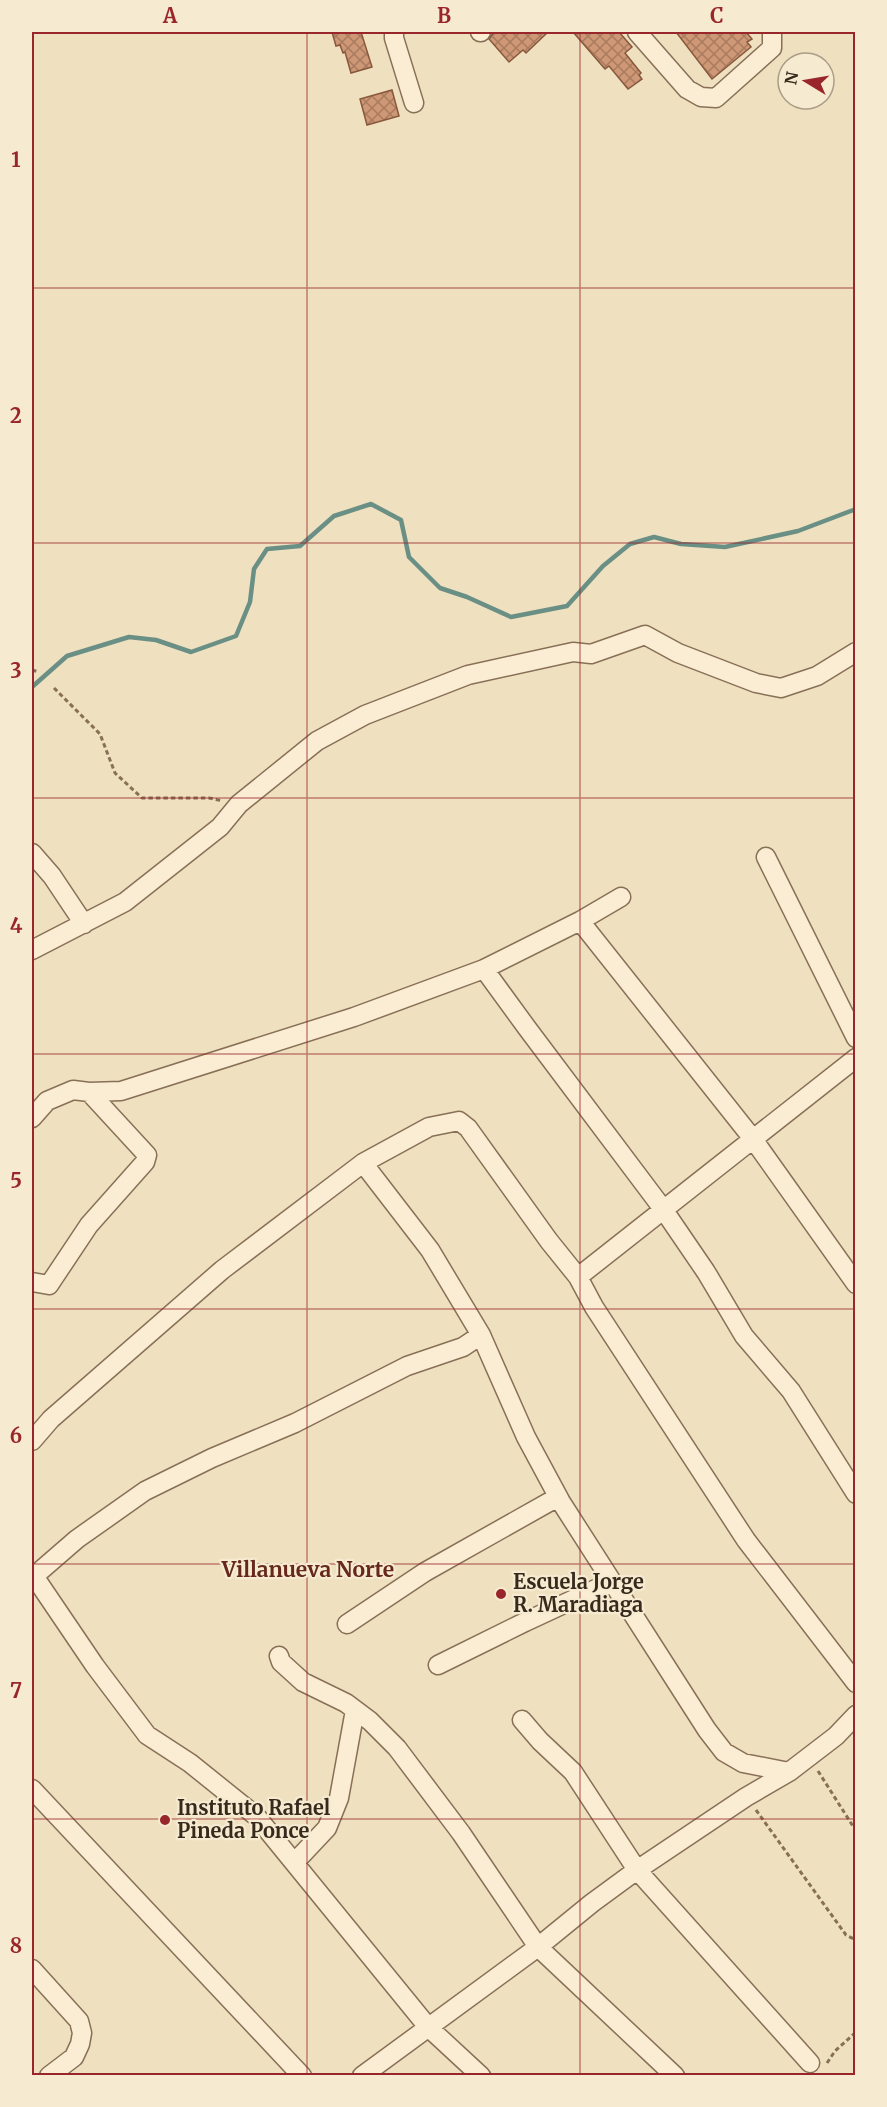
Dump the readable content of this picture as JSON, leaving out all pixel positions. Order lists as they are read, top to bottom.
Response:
{
  "districts": ["Villanueva Norte"],
  "places": ["Escuela Jorge R. Maradiaga", "Instituto Rafael Pineda Ponce"],
  "north": "left",
  "grid": {
    "columns": ["A", "B", "C"],
    "rows": [
      "1",
      "2",
      "3",
      "4",
      "5",
      "6",
      "7",
      "8"
    ]
  }
}
